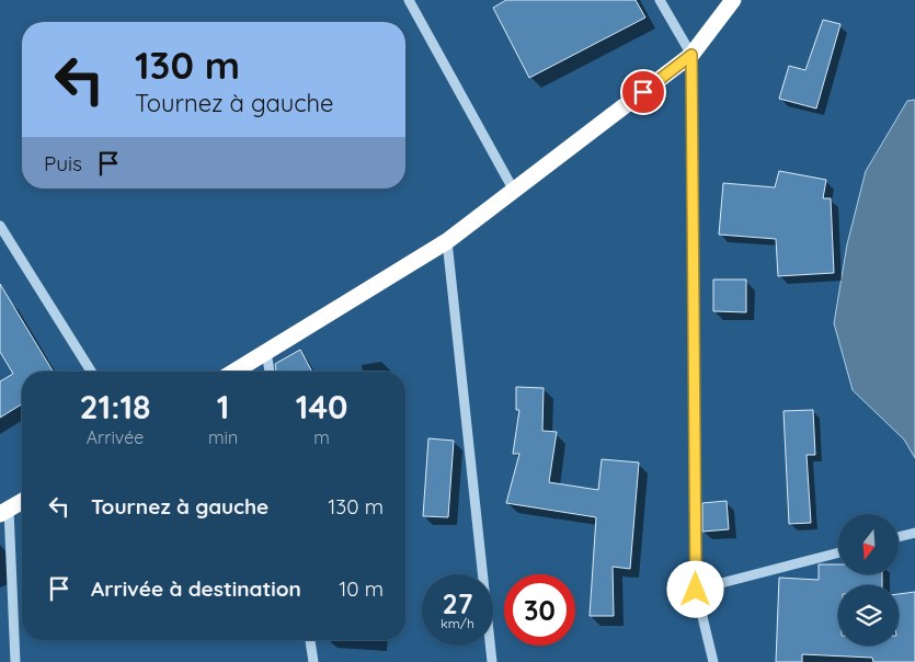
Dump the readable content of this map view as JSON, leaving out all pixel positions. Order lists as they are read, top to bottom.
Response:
{
  "north": "bottom",
  "page": {
    "turn": ["130 m", "Tournez à gauche"],
    "then": "Puis",
    "eta": [
      "21:18",
      "Arrivée",
      "1",
      "min",
      "140",
      "m"
    ],
    "list": [
      {
        "name": "Tournez à gauche",
        "value": "130 m"
      },
      {
        "name": "Arrivée à destination",
        "value": "10 m"
      }
    ],
    "speed": "27 km/h",
    "limit": "30"
  }
}
